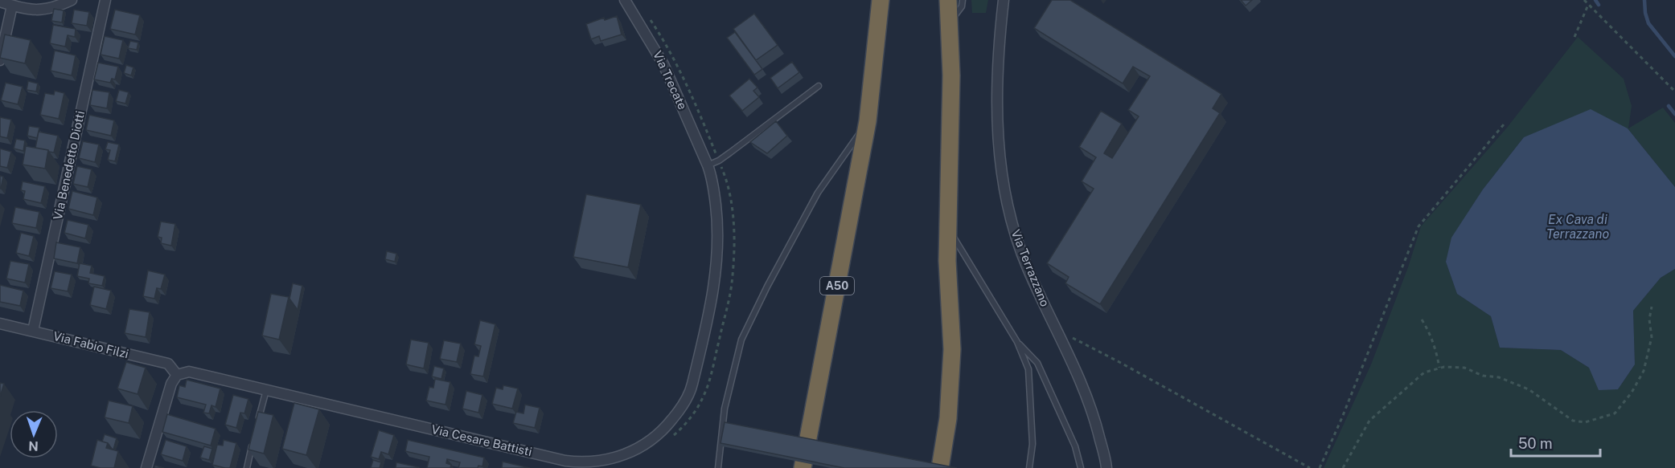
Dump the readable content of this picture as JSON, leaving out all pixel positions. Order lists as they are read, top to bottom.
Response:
{
  "streets": {
    "highway": ["A50"],
    "street": [
      "Via Trecate",
      "Via Benedetto Diotti",
      "Via Terrazzano",
      "Via Fabio Filzi",
      "Via Cesare Battisti"
    ]
  },
  "crossings": [
    ["Via Trecate", "Via Cesare Battisti"],
    ["Via Benedetto Diotti", "Via Fabio Filzi"],
    ["Via Fabio Filzi", "Via Cesare Battisti"]
  ],
  "water": ["Ex Cava di Terrazzano"],
  "scale_bar": "50 m",
  "north": "bottom"
}
